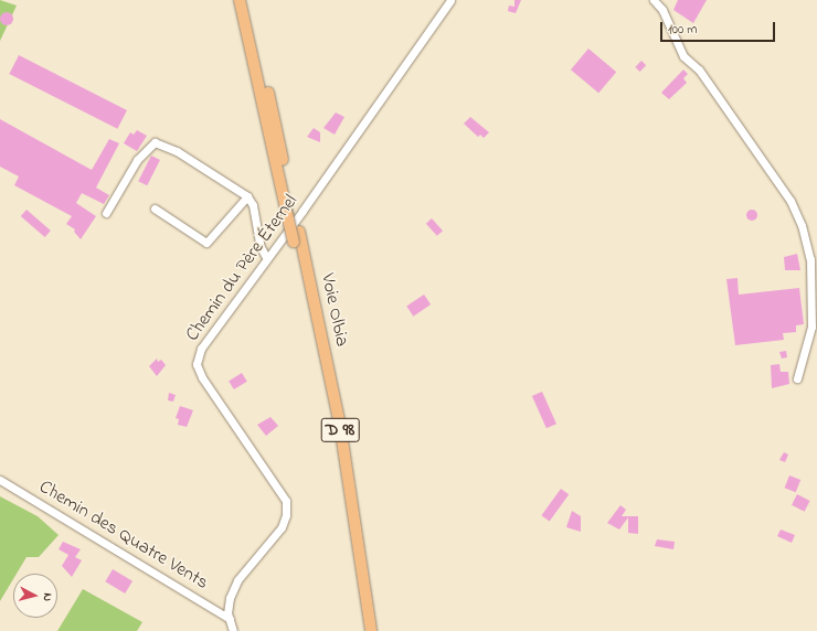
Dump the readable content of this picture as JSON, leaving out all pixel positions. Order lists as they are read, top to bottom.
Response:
{
  "streets": {
    "highway": ["Voie Olbia", "D 98"],
    "street": ["Chemin du Père Éternel", "Chemin des Quatre Vents"]
  },
  "crossings": [
    ["Chemin du Père Éternel", "Chemin des Quatre Vents"]
  ],
  "scale_bar": "100 m",
  "north": "right"
}
